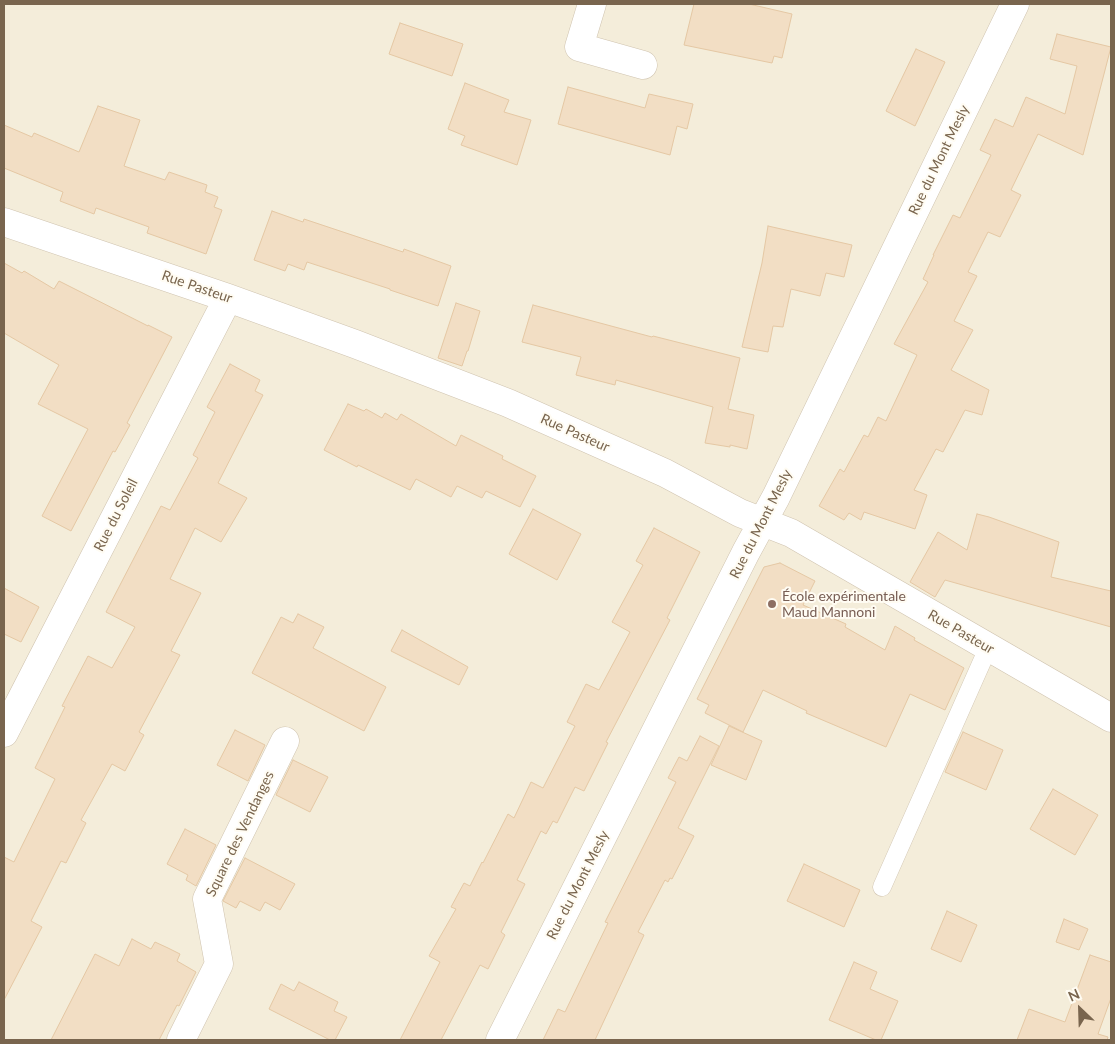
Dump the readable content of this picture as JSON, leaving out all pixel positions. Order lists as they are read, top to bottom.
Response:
{
  "streets": {
    "street": [
      "Rue du Mont Mesly",
      "Rue Pasteur",
      "Rue du Soleil",
      "Square des Vendanges"
    ]
  },
  "crossings": [
    ["Rue du Mont Mesly", "Rue Pasteur"],
    ["Rue Pasteur", "Rue du Soleil"]
  ],
  "places": ["École expérimentale Maud Mannoni"],
  "north": "top left"
}
